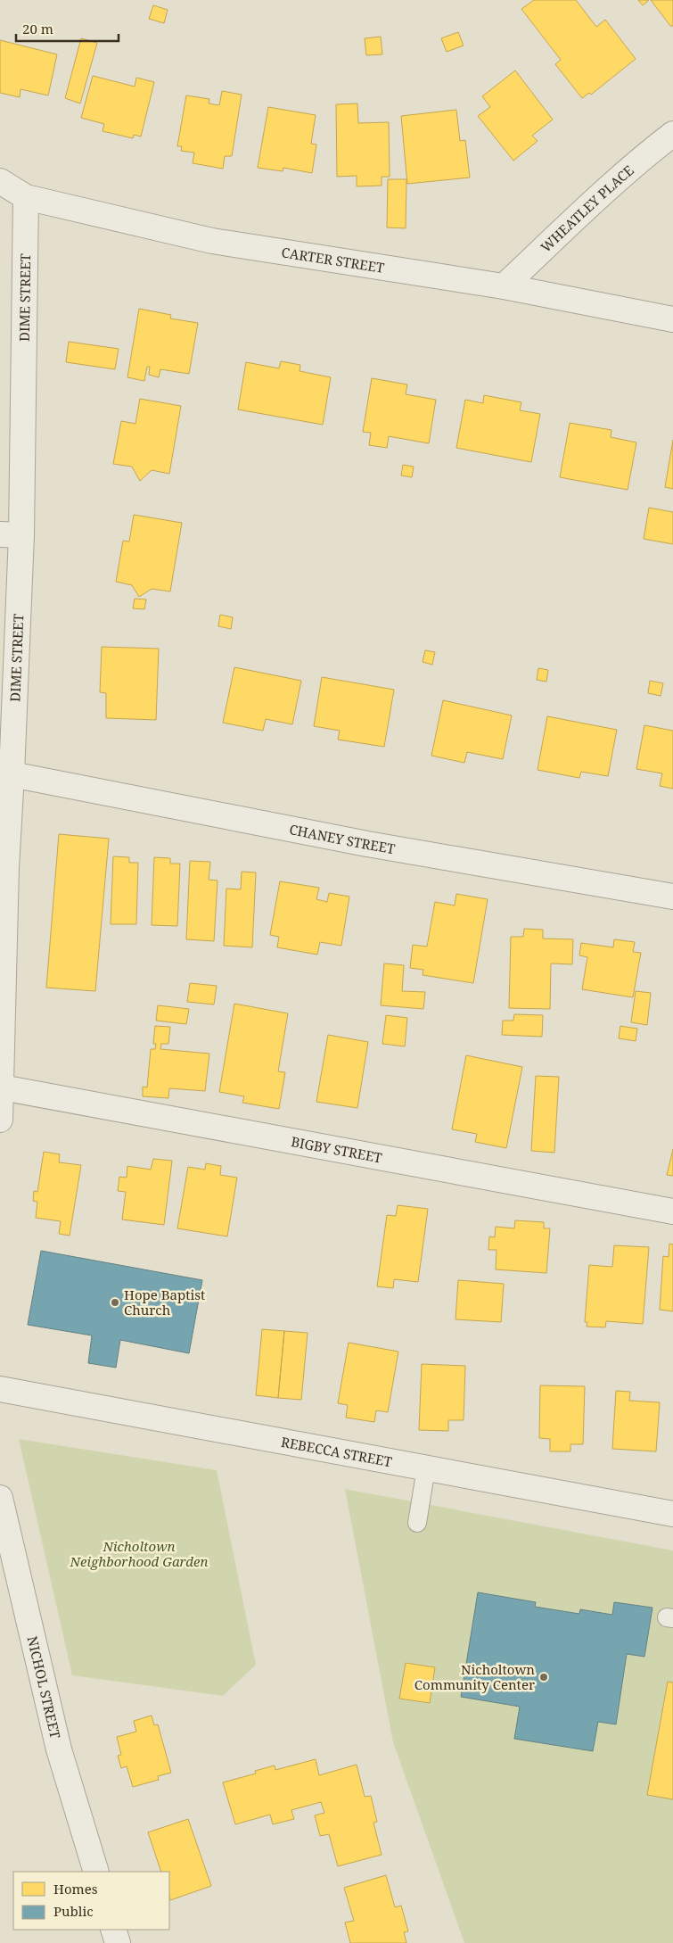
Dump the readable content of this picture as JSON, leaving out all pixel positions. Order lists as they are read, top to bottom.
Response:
{
  "streets": {
    "street": [
      "WHEATLEY PLACE",
      "CARTER STREET",
      "DIME STREET",
      "CHANEY STREET",
      "BIGBY STREET",
      "REBECCA STREET",
      "NICHOL STREET"
    ]
  },
  "crossings": [
    ["WHEATLEY PLACE", "CARTER STREET"],
    ["CARTER STREET", "DIME STREET"],
    ["DIME STREET", "CHANEY STREET"],
    ["DIME STREET", "BIGBY STREET"]
  ],
  "parks": ["Nicholtown Neighborhood Garden"],
  "places": ["Hope Baptist Church", "Nicholtown Community Center"],
  "legend": ["Homes", "Public"],
  "scale_bar": "20 m"
}
